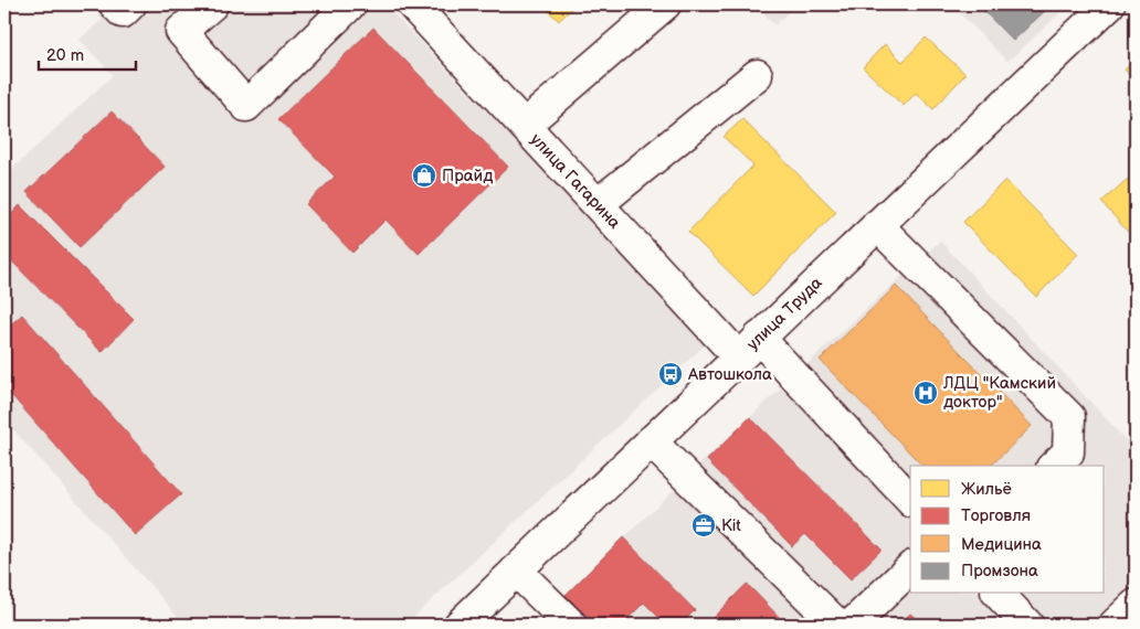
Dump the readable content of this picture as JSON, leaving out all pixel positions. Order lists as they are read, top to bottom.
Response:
{
  "streets": {
    "street": ["улица Гагарина", "улица Труда"]
  },
  "crossings": [
    ["улица Гагарина", "улица Труда"]
  ],
  "places": {
    "shop": ["Прайд"],
    "bus stop": ["Автошкола"],
    "hospital": ["ЛДЦ \"Камский доктор\""],
    "office": ["Kit"]
  },
  "legend": [
    "Жильё",
    "Торговля",
    "Медицина",
    "Промзона"
  ],
  "scale_bar": "20 m"
}
